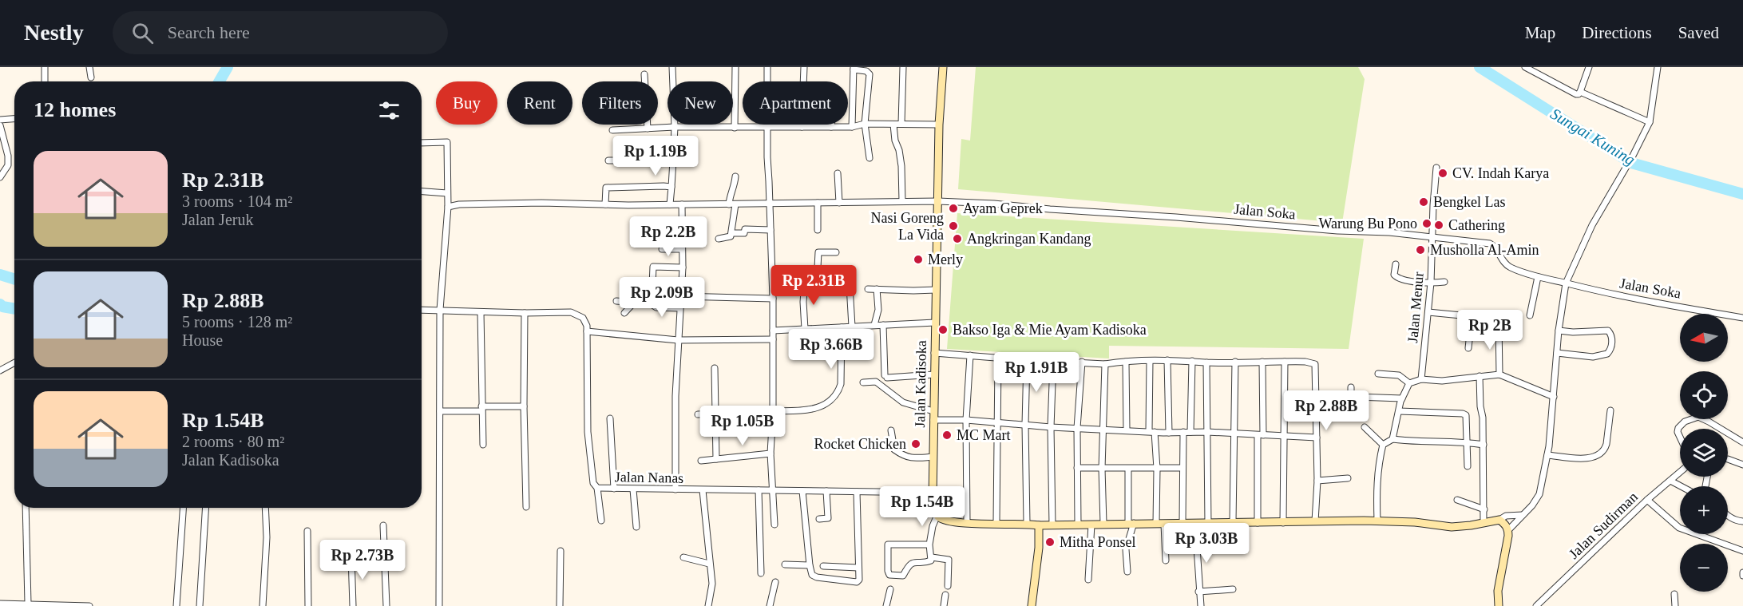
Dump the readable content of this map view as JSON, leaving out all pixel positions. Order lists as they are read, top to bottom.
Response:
{
  "streets": {
    "street": [
      "Jalan Soka",
      "Jalan Menur",
      "Jalan Kadisoka",
      "Jalan Nanas",
      "Jalan Sudirman"
    ]
  },
  "crossings": [
    ["Jalan Soka", "Jalan Menur"],
    ["Jalan Soka", "Jalan Kadisoka"],
    ["Jalan Kadisoka", "Jalan Nanas"]
  ],
  "water": ["Sungai Kuning"],
  "places": [
    "CV. Indah Karya",
    "Bengkel Las",
    "Ayam Geprek",
    "Warung Bu Pono",
    "Cathering",
    "Nasi Goreng La Vida",
    "Angkringan Kandang",
    "Musholla Al-Amin",
    "Merly",
    "Bakso Iga & Mie Ayam Kadisoka",
    "MC Mart",
    "Rocket Chicken",
    "Mitha Ponsel"
  ],
  "north": "left",
  "page": {
    "header": "Nestly",
    "search": "Search here",
    "nav": ["Map", "Directions", "Saved"],
    "chip": [
      "Buy",
      "Rent",
      "Filters",
      "New",
      "Apartment"
    ],
    "heading": "12 homes",
    "price": [
      "Rp 1.19B",
      "Rp 2.2B",
      "Rp 2.31B",
      "Rp 2.09B",
      "Rp 2B",
      "Rp 3.66B",
      "Rp 1.91B",
      "Rp 2.88B",
      "Rp 1.05B",
      "Rp 1.54B",
      "Rp 3.03B",
      "Rp 2.73B"
    ],
    "list": [
      {
        "name": "Rp 2.31B",
        "note": "3 rooms · 104 m² · Jalan Jeruk"
      },
      {
        "name": "Rp 2.88B",
        "note": "5 rooms · 128 m² · House"
      },
      {
        "name": "Rp 1.54B",
        "note": "2 rooms · 80 m² · Jalan Kadisoka"
      }
    ],
    "map_buttons": ["+", "−"]
  }
}
